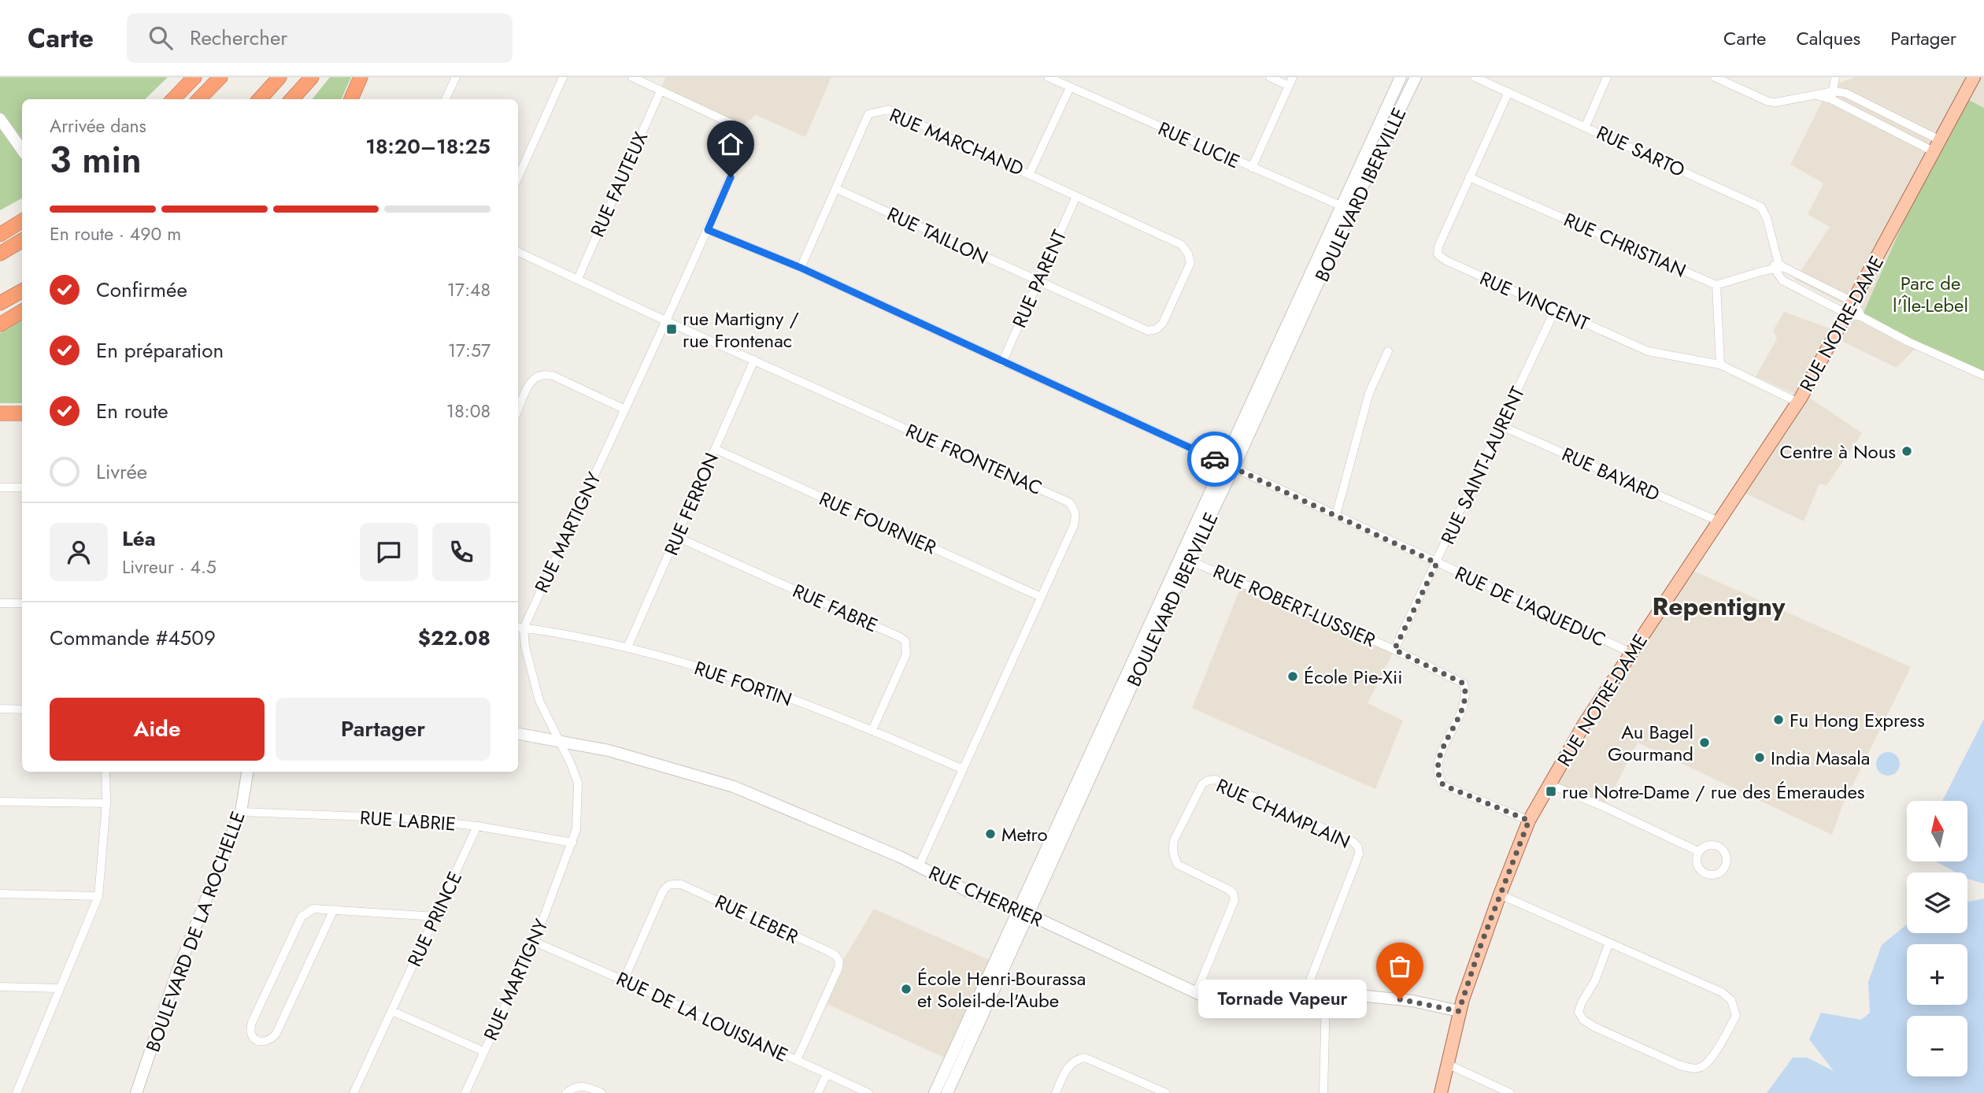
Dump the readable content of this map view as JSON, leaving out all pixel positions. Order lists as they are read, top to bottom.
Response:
{
  "streets": {
    "main road": ["RUE NOTRE-DAME"],
    "street": [
      "RUE MARCHAND",
      "RUE LUCIE",
      "RUE SARTO",
      "RUE FAUTEUX",
      "BOULEVARD IBERVILLE",
      "RUE TAILLON",
      "RUE CHRISTIAN",
      "RUE PARENT",
      "RUE VINCENT",
      "RUE FRONTENAC",
      "RUE SAINT-LAURENT",
      "RUE BAYARD",
      "RUE FERRON",
      "RUE FOURNIER",
      "RUE MARTIGNY",
      "RUE ROBERT-LUSSIER",
      "RUE DE L'AQUEDUC",
      "RUE FABRE",
      "RUE FORTIN",
      "RUE CHAMPLAIN",
      "RUE LABRIE",
      "RUE CHERRIER",
      "RUE PRINCE",
      "RUE LEBER",
      "BOULEVARD DE LA ROCHELLE",
      "RUE DE LA LOUISIANE"
    ]
  },
  "crossings": [
    ["RUE MARCHAND", "RUE TAILLON"],
    ["RUE MARCHAND", "RUE PARENT"],
    ["RUE MARCHAND", "RUE DE L'AQUEDUC"],
    ["RUE LUCIE", "BOULEVARD IBERVILLE"],
    ["RUE SARTO", "RUE VINCENT"],
    ["RUE FAUTEUX", "RUE FRONTENAC"],
    ["RUE FAUTEUX", "RUE MARTIGNY"],
    ["BOULEVARD IBERVILLE", "RUE ROBERT-LUSSIER"],
    ["BOULEVARD IBERVILLE", "RUE DE L'AQUEDUC"],
    ["BOULEVARD IBERVILLE", "RUE CHERRIER"],
    ["RUE TAILLON", "RUE PARENT"],
    ["RUE CHRISTIAN", "RUE VINCENT"],
    ["RUE PARENT", "RUE DE L'AQUEDUC"],
    ["RUE VINCENT", "RUE NOTRE-DAME"],
    ["RUE VINCENT", "RUE SAINT-LAURENT"],
    ["RUE NOTRE-DAME", "RUE BAYARD"],
    ["RUE NOTRE-DAME", "RUE ROBERT-LUSSIER"],
    ["RUE NOTRE-DAME", "RUE DE L'AQUEDUC"],
    ["RUE NOTRE-DAME", "RUE CHERRIER"],
    ["RUE FRONTENAC", "RUE FERRON"],
    ["RUE FRONTENAC", "RUE FOURNIER"],
    ["RUE FRONTENAC", "RUE MARTIGNY"],
    ["RUE FRONTENAC", "RUE FORTIN"],
    ["RUE FRONTENAC", "RUE CHERRIER"],
    ["RUE SAINT-LAURENT", "RUE BAYARD"],
    ["RUE SAINT-LAURENT", "RUE ROBERT-LUSSIER"],
    ["RUE SAINT-LAURENT", "RUE DE L'AQUEDUC"],
    ["RUE FERRON", "RUE FOURNIER"],
    ["RUE FERRON", "RUE FABRE"],
    ["RUE FERRON", "RUE FORTIN"],
    ["RUE MARTIGNY", "RUE DE L'AQUEDUC"],
    ["RUE MARTIGNY", "RUE FORTIN"],
    ["RUE MARTIGNY", "RUE LABRIE"],
    ["RUE MARTIGNY", "RUE CHERRIER"],
    ["RUE MARTIGNY", "RUE DE LA LOUISIANE"],
    ["RUE FABRE", "RUE FORTIN"],
    ["RUE CHAMPLAIN", "RUE CHERRIER"],
    ["RUE LABRIE", "RUE PRINCE"],
    ["RUE LABRIE", "BOULEVARD DE LA ROCHELLE"],
    ["RUE LEBER", "RUE DE LA LOUISIANE"]
  ],
  "districts": ["Repentigny"],
  "parks": ["Parc de l'Île-Lebel"],
  "places": {
    "transit": ["rue Martigny / rue Frontenac", "rue Notre-Dame / rue des Émeraudes"],
    "other": [
      "Centre à Nous",
      "École Pie-Xii",
      "Fu Hong Express",
      "Au Bagel Gourmand",
      "India Masala",
      "Metro",
      "École Henri-Bourassa et Soleil-de-l'Aube",
      "Tornade Vapeur"
    ]
  },
  "north": "top",
  "page": {
    "header": "Carte",
    "search": "Rechercher",
    "nav": ["Carte", "Calques", "Partager"],
    "heading": ["3 min", "Arrivée dans", "18:20–18:25"],
    "panel": [
      "Léa",
      "Livreur · 4.5",
      "Commande #4509",
      "$22.08"
    ],
    "bar": "En route · 490 m",
    "list": [
      ["Confirmée", "17:48"],
      ["En préparation", "17:57"],
      ["En route", "18:08"],
      "Livrée"
    ],
    "buttons": ["Aide", "Partager"],
    "map_buttons": ["+", "−"],
    "bubble": "Tornade Vapeur"
  }
}
